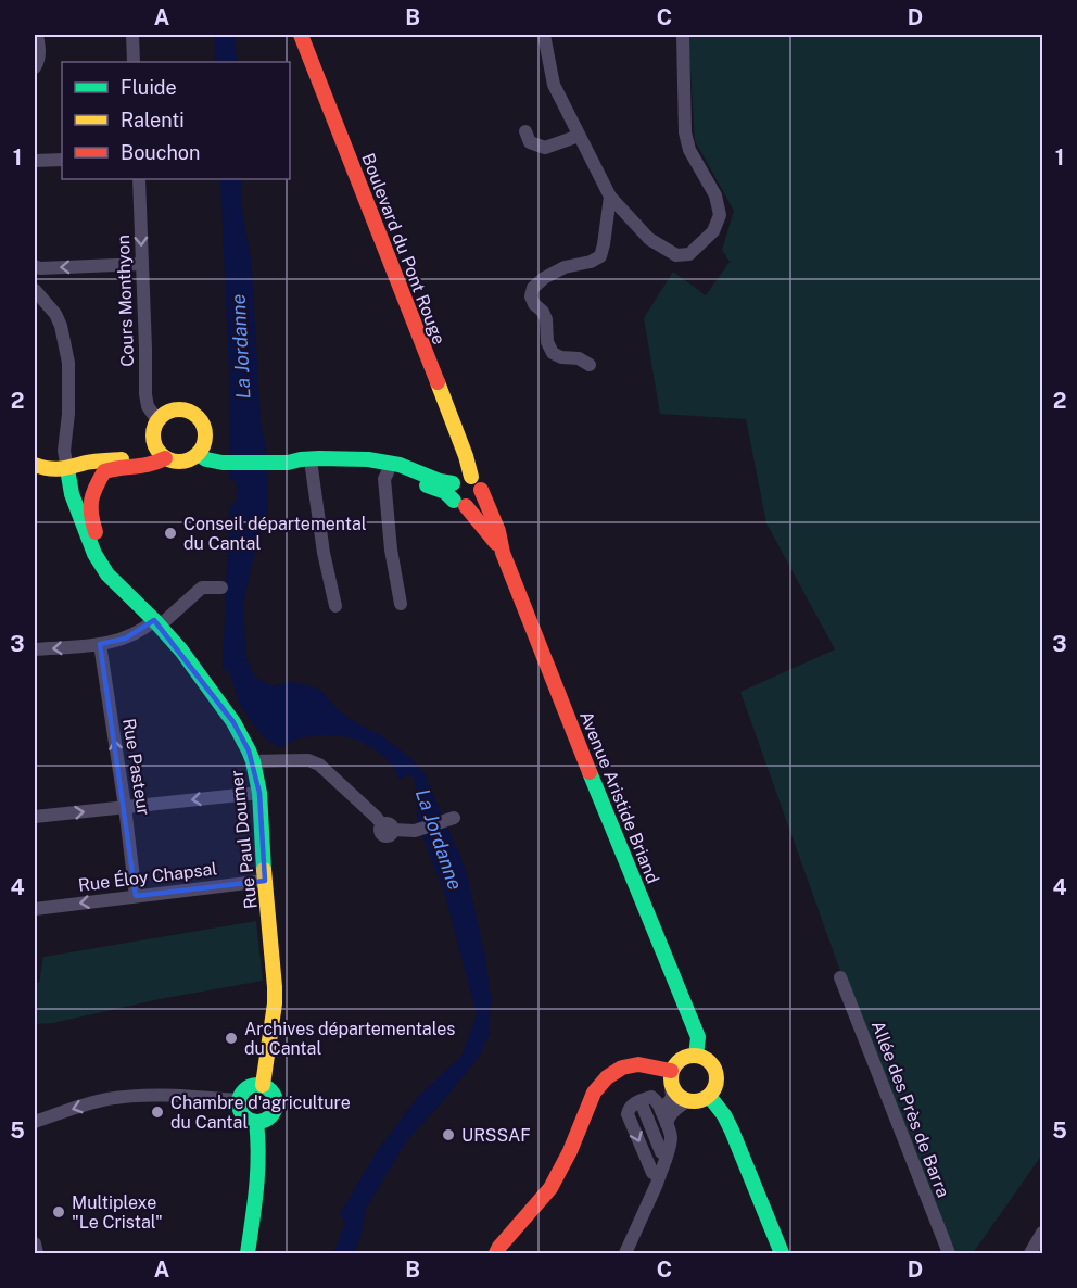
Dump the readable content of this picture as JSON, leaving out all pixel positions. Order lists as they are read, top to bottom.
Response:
{
  "streets": {
    "main road": ["Boulevard du Pont Rouge", "Avenue Aristide Briand", "Rue Paul Doumer"],
    "street": [
      "Cours Monthyon",
      "Rue Pasteur",
      "Rue Éloy Chapsal",
      "Allée des Près de Barra"
    ]
  },
  "crossings": [
    ["Boulevard du Pont Rouge", "Avenue Aristide Briand"],
    ["Cours Monthyon", "Avenue Aristide Briand"],
    ["Rue Pasteur", "Rue Éloy Chapsal"],
    ["Rue Paul Doumer", "Rue Éloy Chapsal"]
  ],
  "one_way": ["Rue Pasteur"],
  "water": ["La Jordanne"],
  "places": [
    "Conseil départemental du Cantal",
    "Archives départementales du Cantal",
    "Chambre d'agriculture du Cantal",
    "URSSAF",
    "Multiplexe \"Le Cristal\""
  ],
  "legend": ["Fluide", "Ralenti", "Bouchon"],
  "grid": {
    "columns": [
      "A",
      "B",
      "C",
      "D"
    ],
    "rows": [
      "1",
      "2",
      "3",
      "4",
      "5"
    ]
  }
}
